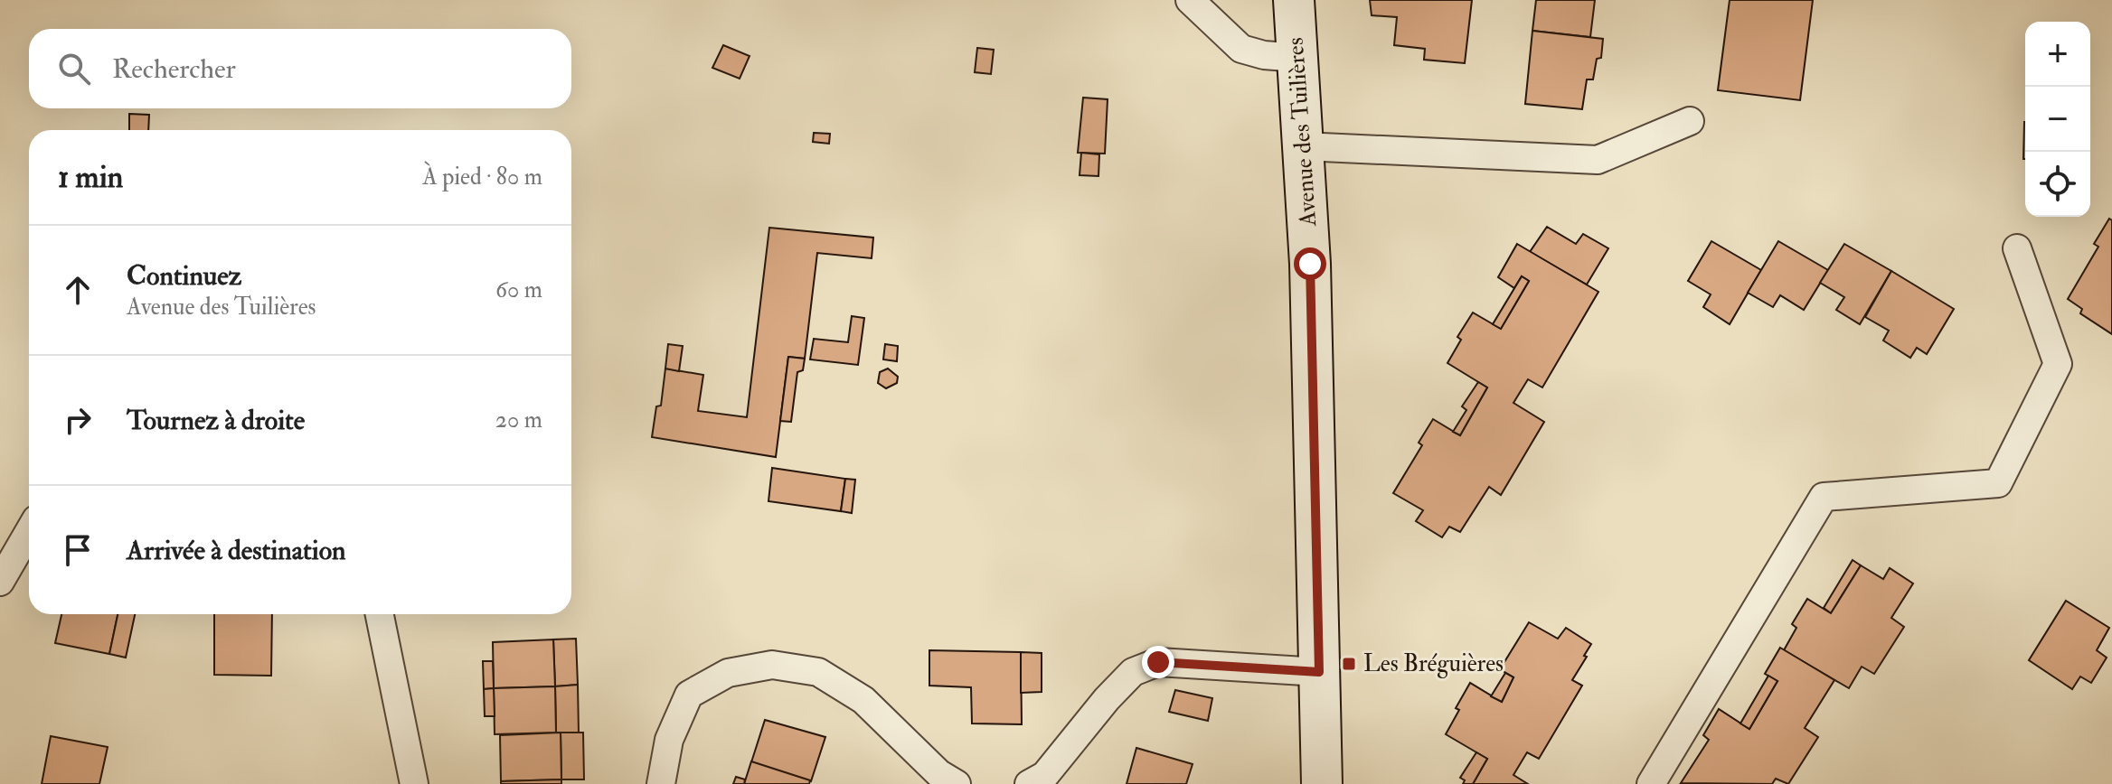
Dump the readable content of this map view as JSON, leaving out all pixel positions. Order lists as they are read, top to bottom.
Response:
{
  "streets": {
    "street": ["Avenue des Tuilières"]
  },
  "places": {
    "transit": ["Les Bréguières"]
  },
  "page": {
    "map_buttons": ["+", "−"],
    "search": "Rechercher",
    "heading": ["1 min", "À pied · 80 m"],
    "list": [
      ["Continuez", "Avenue des Tuilières", "60 m"],
      ["Tournez à droite", "20 m"],
      "Arrivée à destination"
    ]
  }
}
